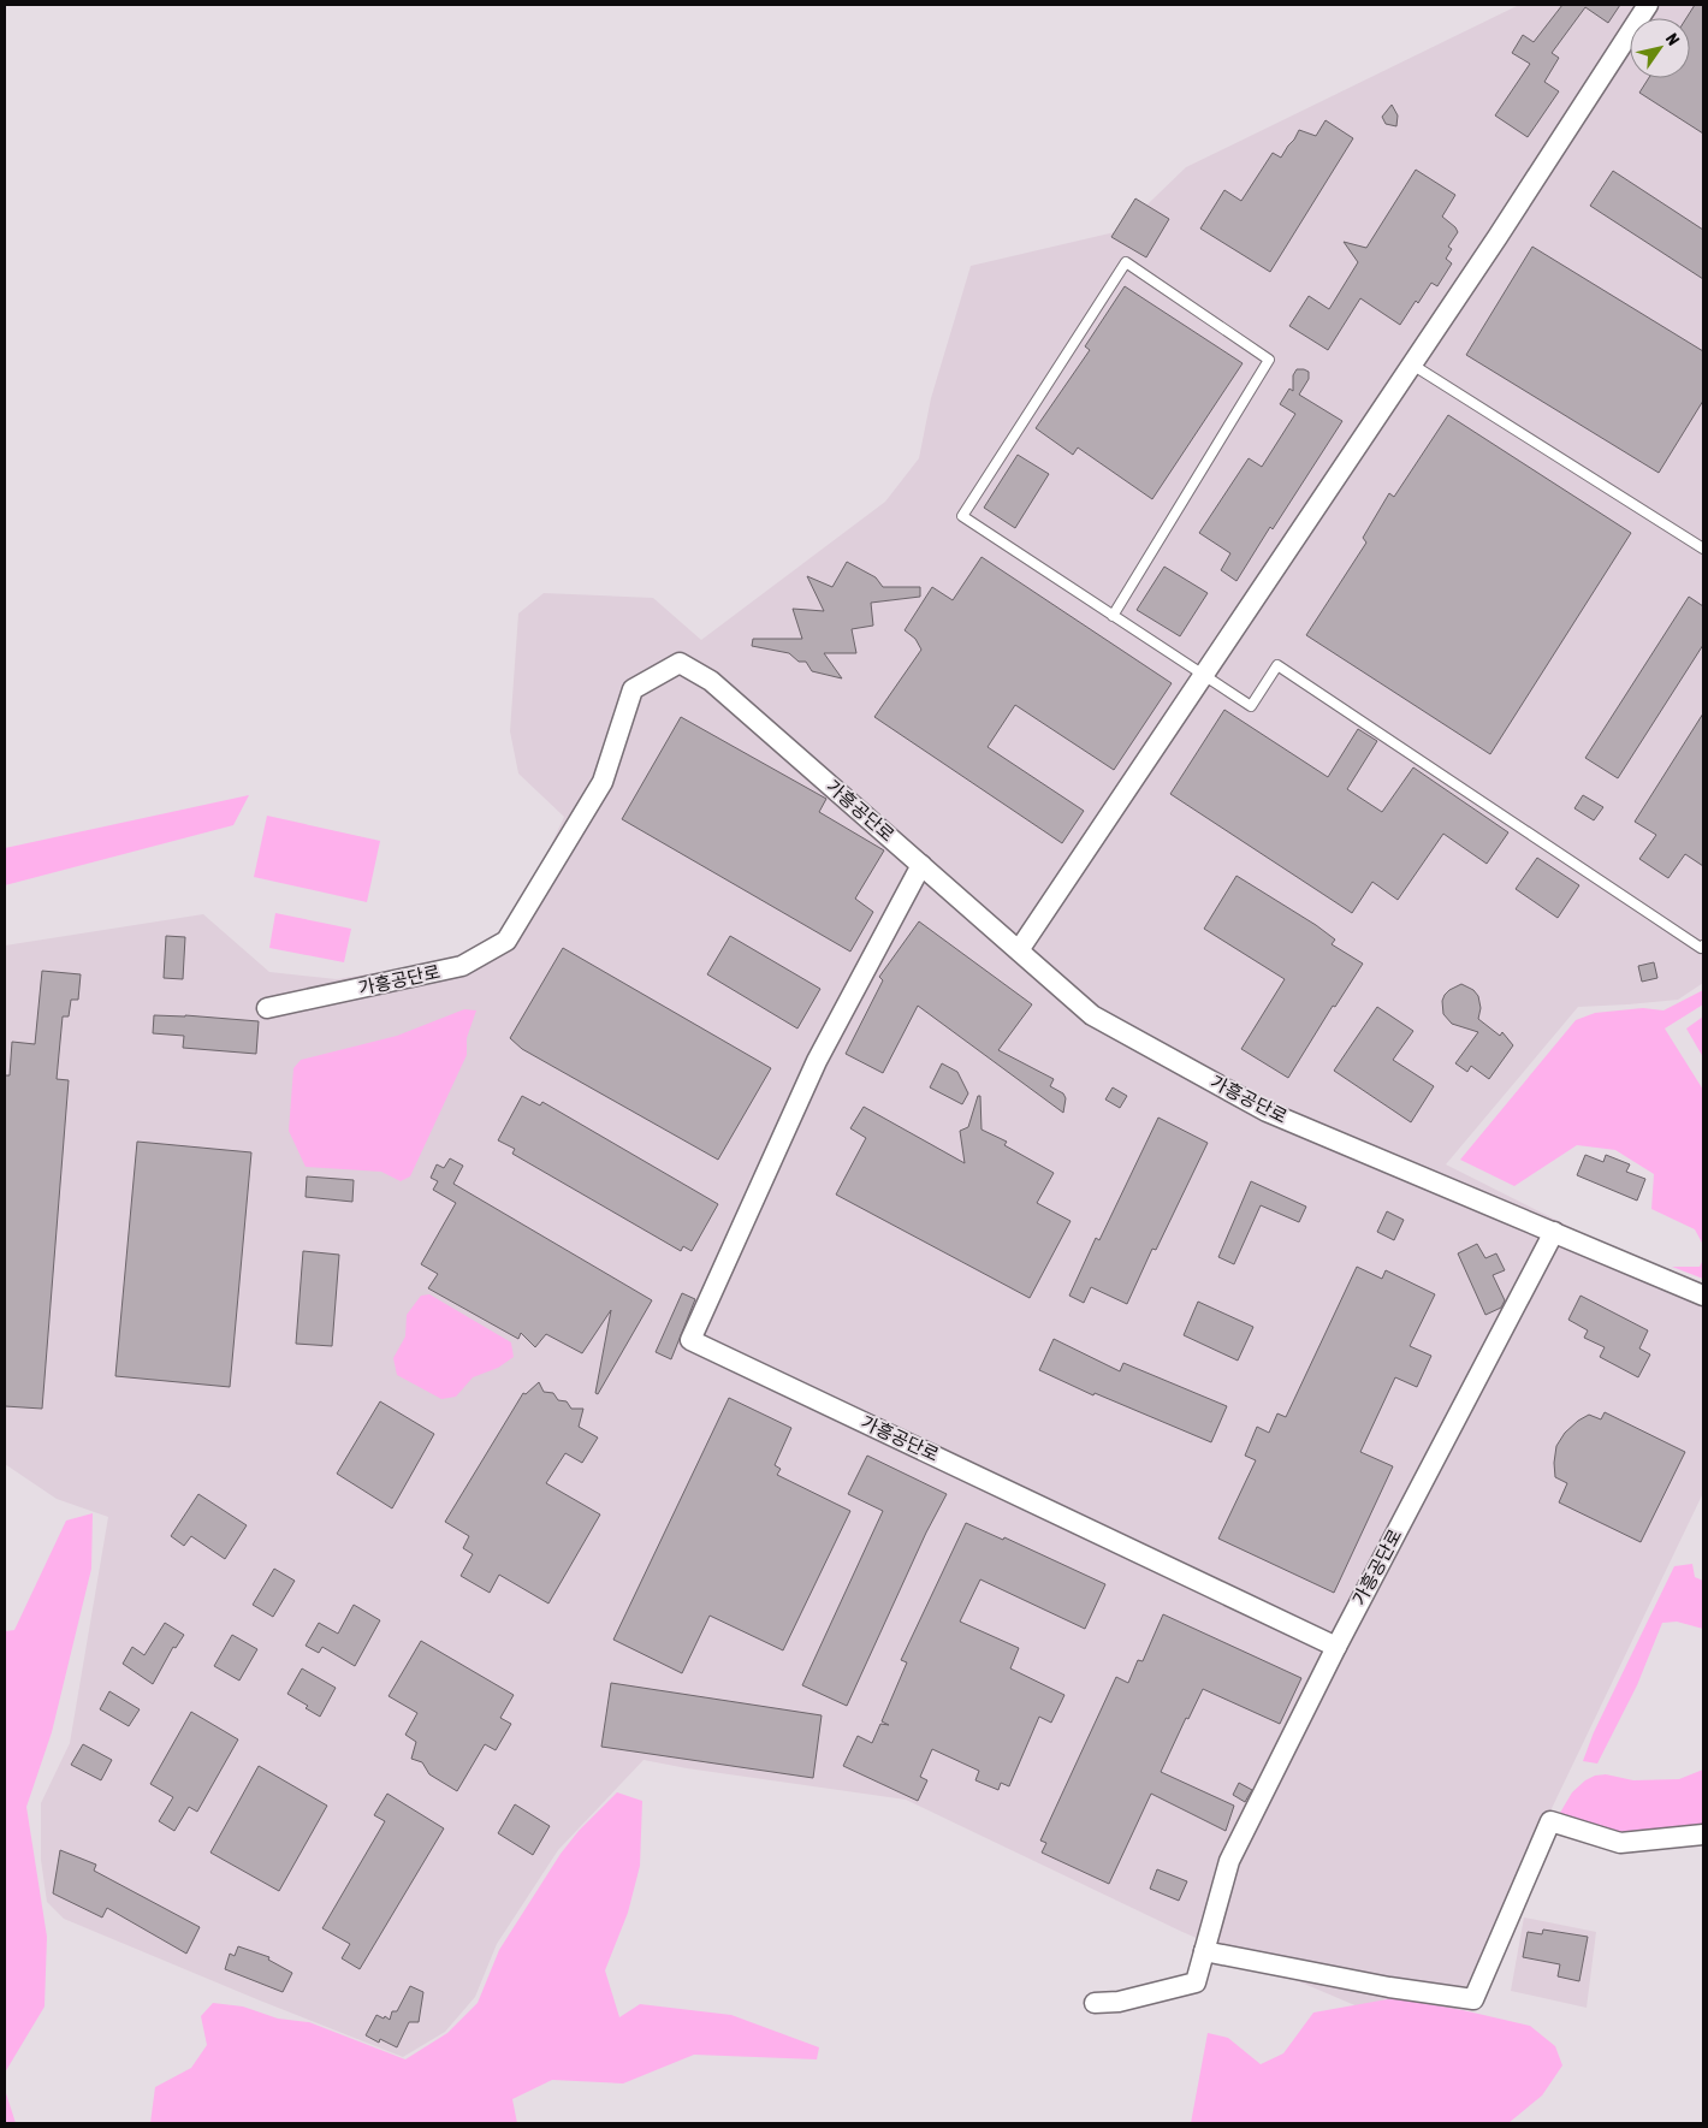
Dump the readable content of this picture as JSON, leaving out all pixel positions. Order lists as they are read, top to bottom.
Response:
{
  "streets": {
    "street": ["가흥공단로"]
  },
  "north": "top right"
}
